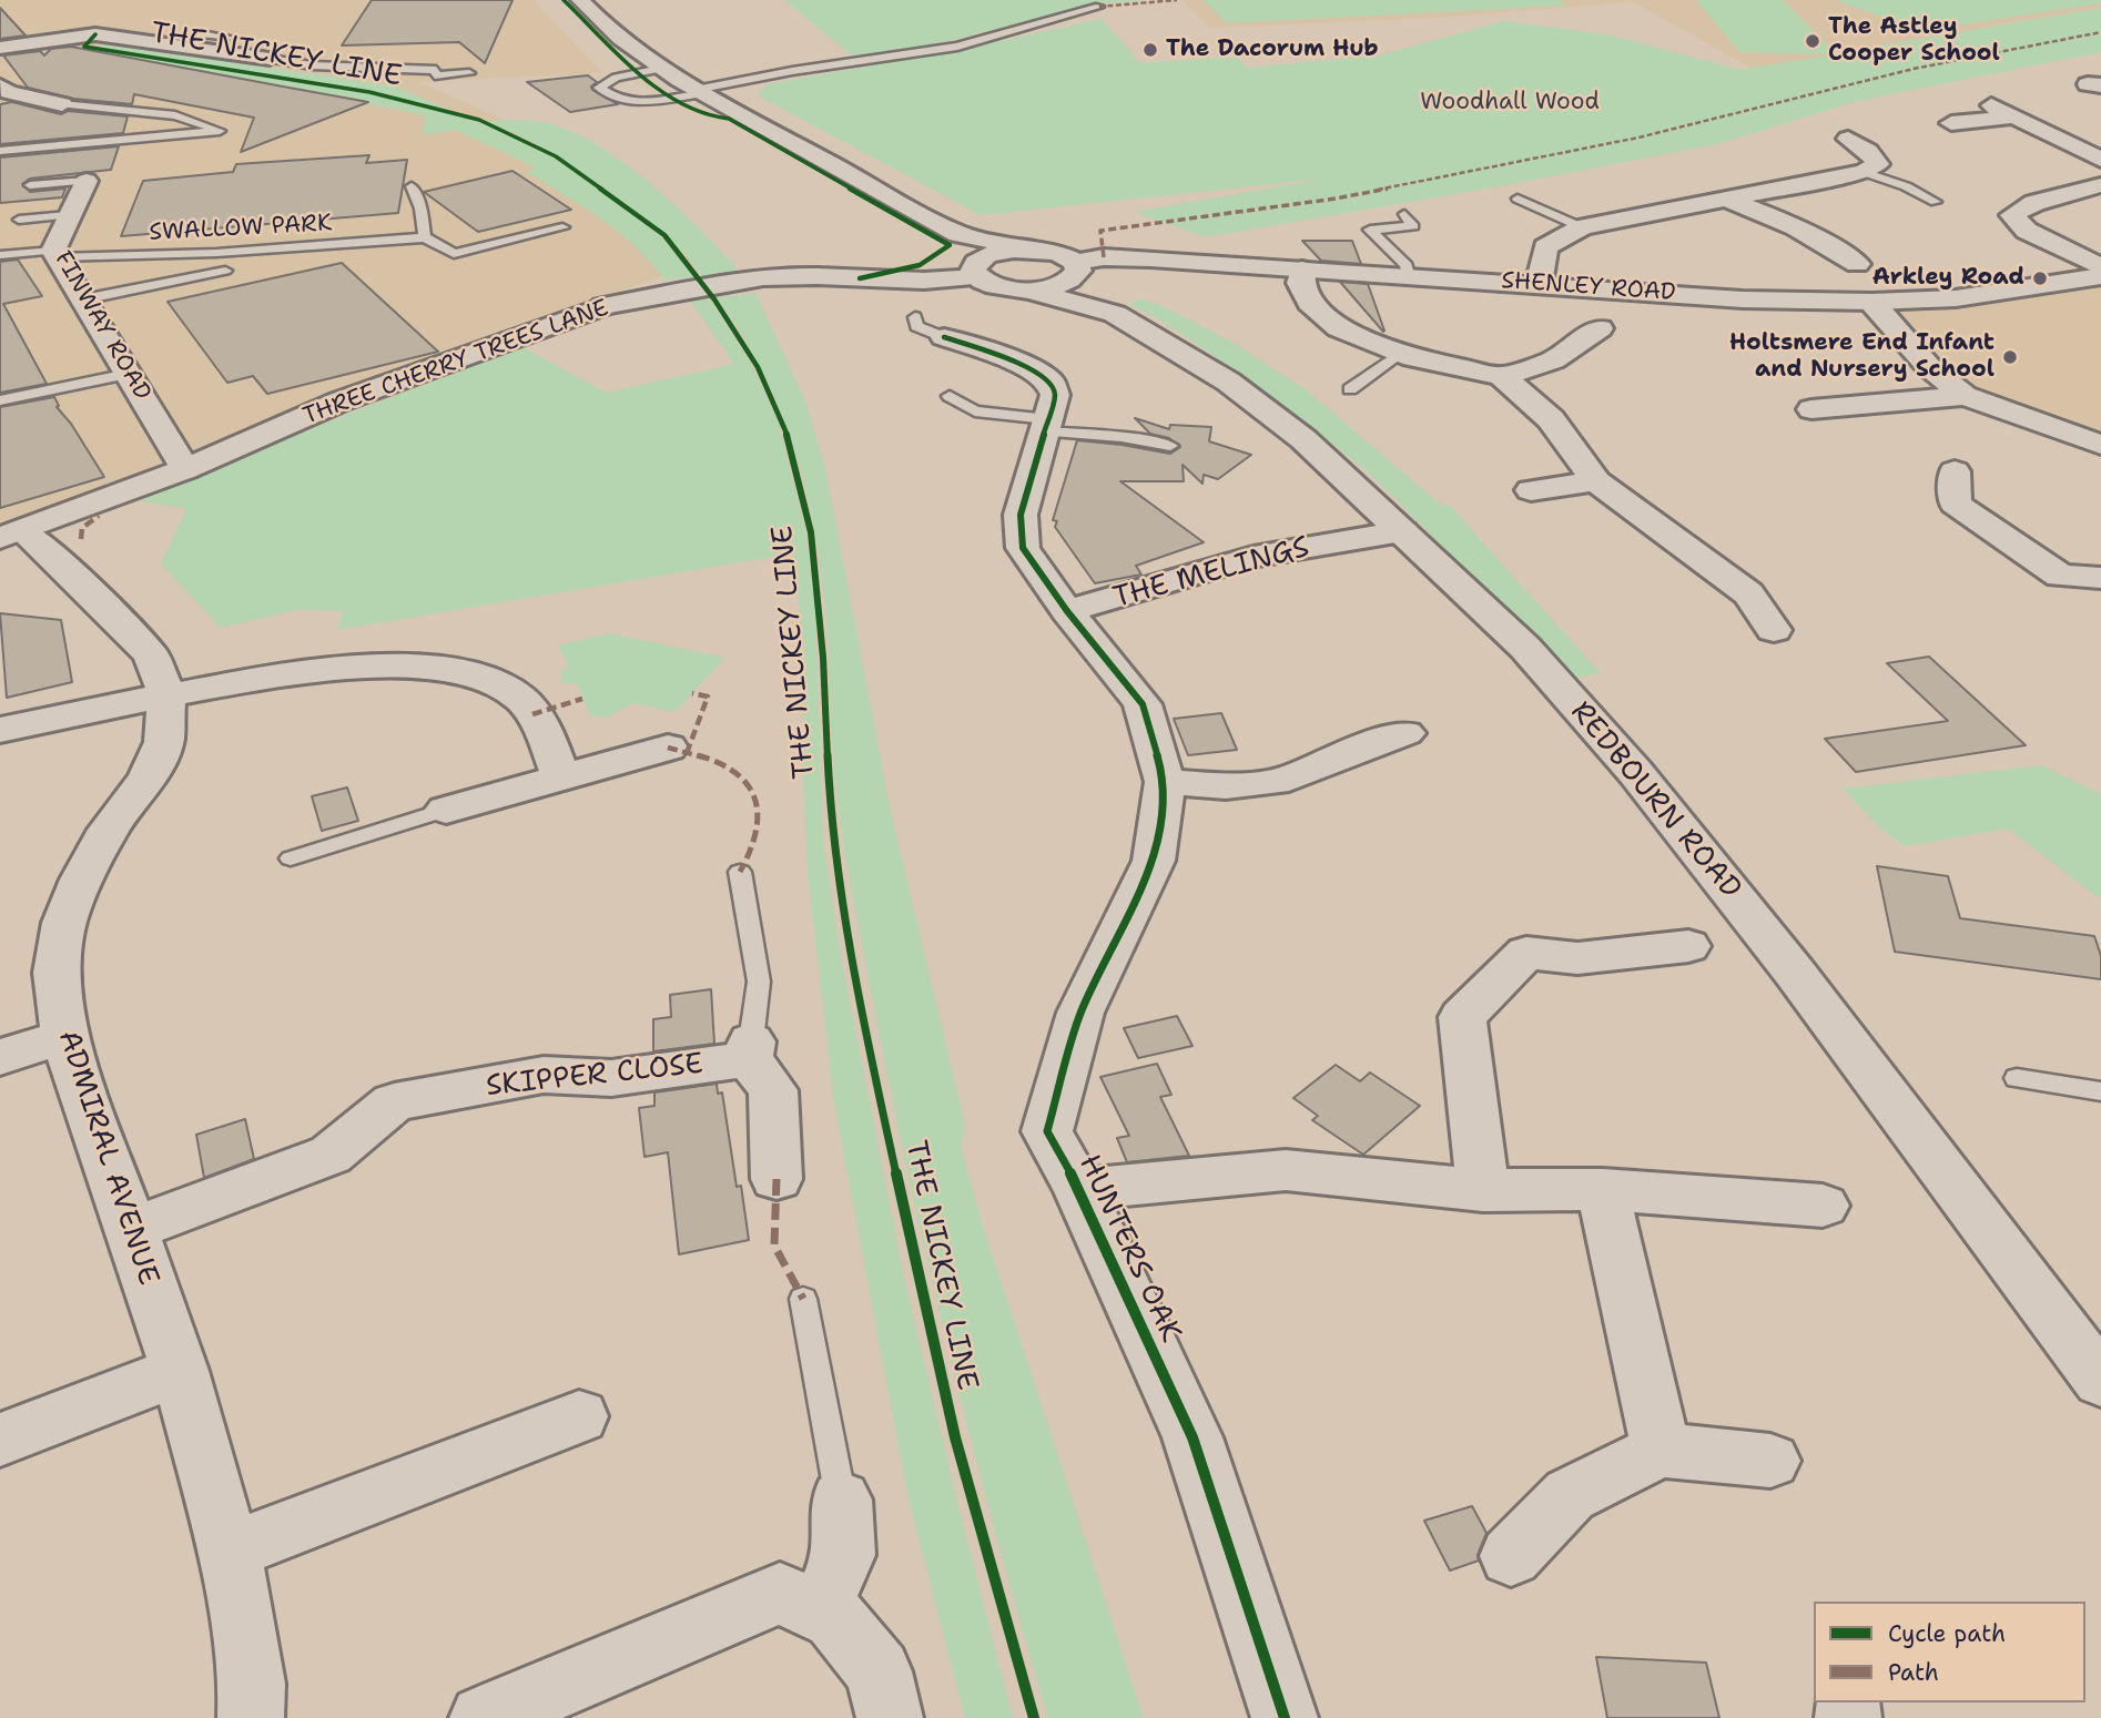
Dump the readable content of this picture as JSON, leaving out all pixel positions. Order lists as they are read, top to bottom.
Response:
{
  "streets": {
    "street": [
      "SHENLEY ROAD",
      "FINWAY ROAD",
      "THREE CHERRY TREES LANE",
      "THE MELINGS",
      "REDBOURN ROAD",
      "SKIPPER CLOSE",
      "ADMIRAL AVENUE",
      "HUNTERS OAK"
    ],
    "lane": ["SWALLOW PARK"],
    "cycle path": ["THE NICKEY LINE"]
  },
  "crossings": [
    ["SWALLOW PARK", "FINWAY ROAD"],
    ["SHENLEY ROAD", "REDBOURN ROAD"],
    ["FINWAY ROAD", "THREE CHERRY TREES LANE"],
    ["THREE CHERRY TREES LANE", "REDBOURN ROAD"],
    ["THREE CHERRY TREES LANE", "ADMIRAL AVENUE"],
    ["THE MELINGS", "REDBOURN ROAD"],
    ["THE MELINGS", "HUNTERS OAK"],
    ["SKIPPER CLOSE", "ADMIRAL AVENUE"]
  ],
  "parks": ["Woodhall Wood"],
  "places": [
    "The Astley Cooper School",
    "The Dacorum Hub",
    "Arkley Road",
    "Holtsmere End Infant and Nursery School"
  ],
  "legend": ["Cycle path", "Path"]
}
